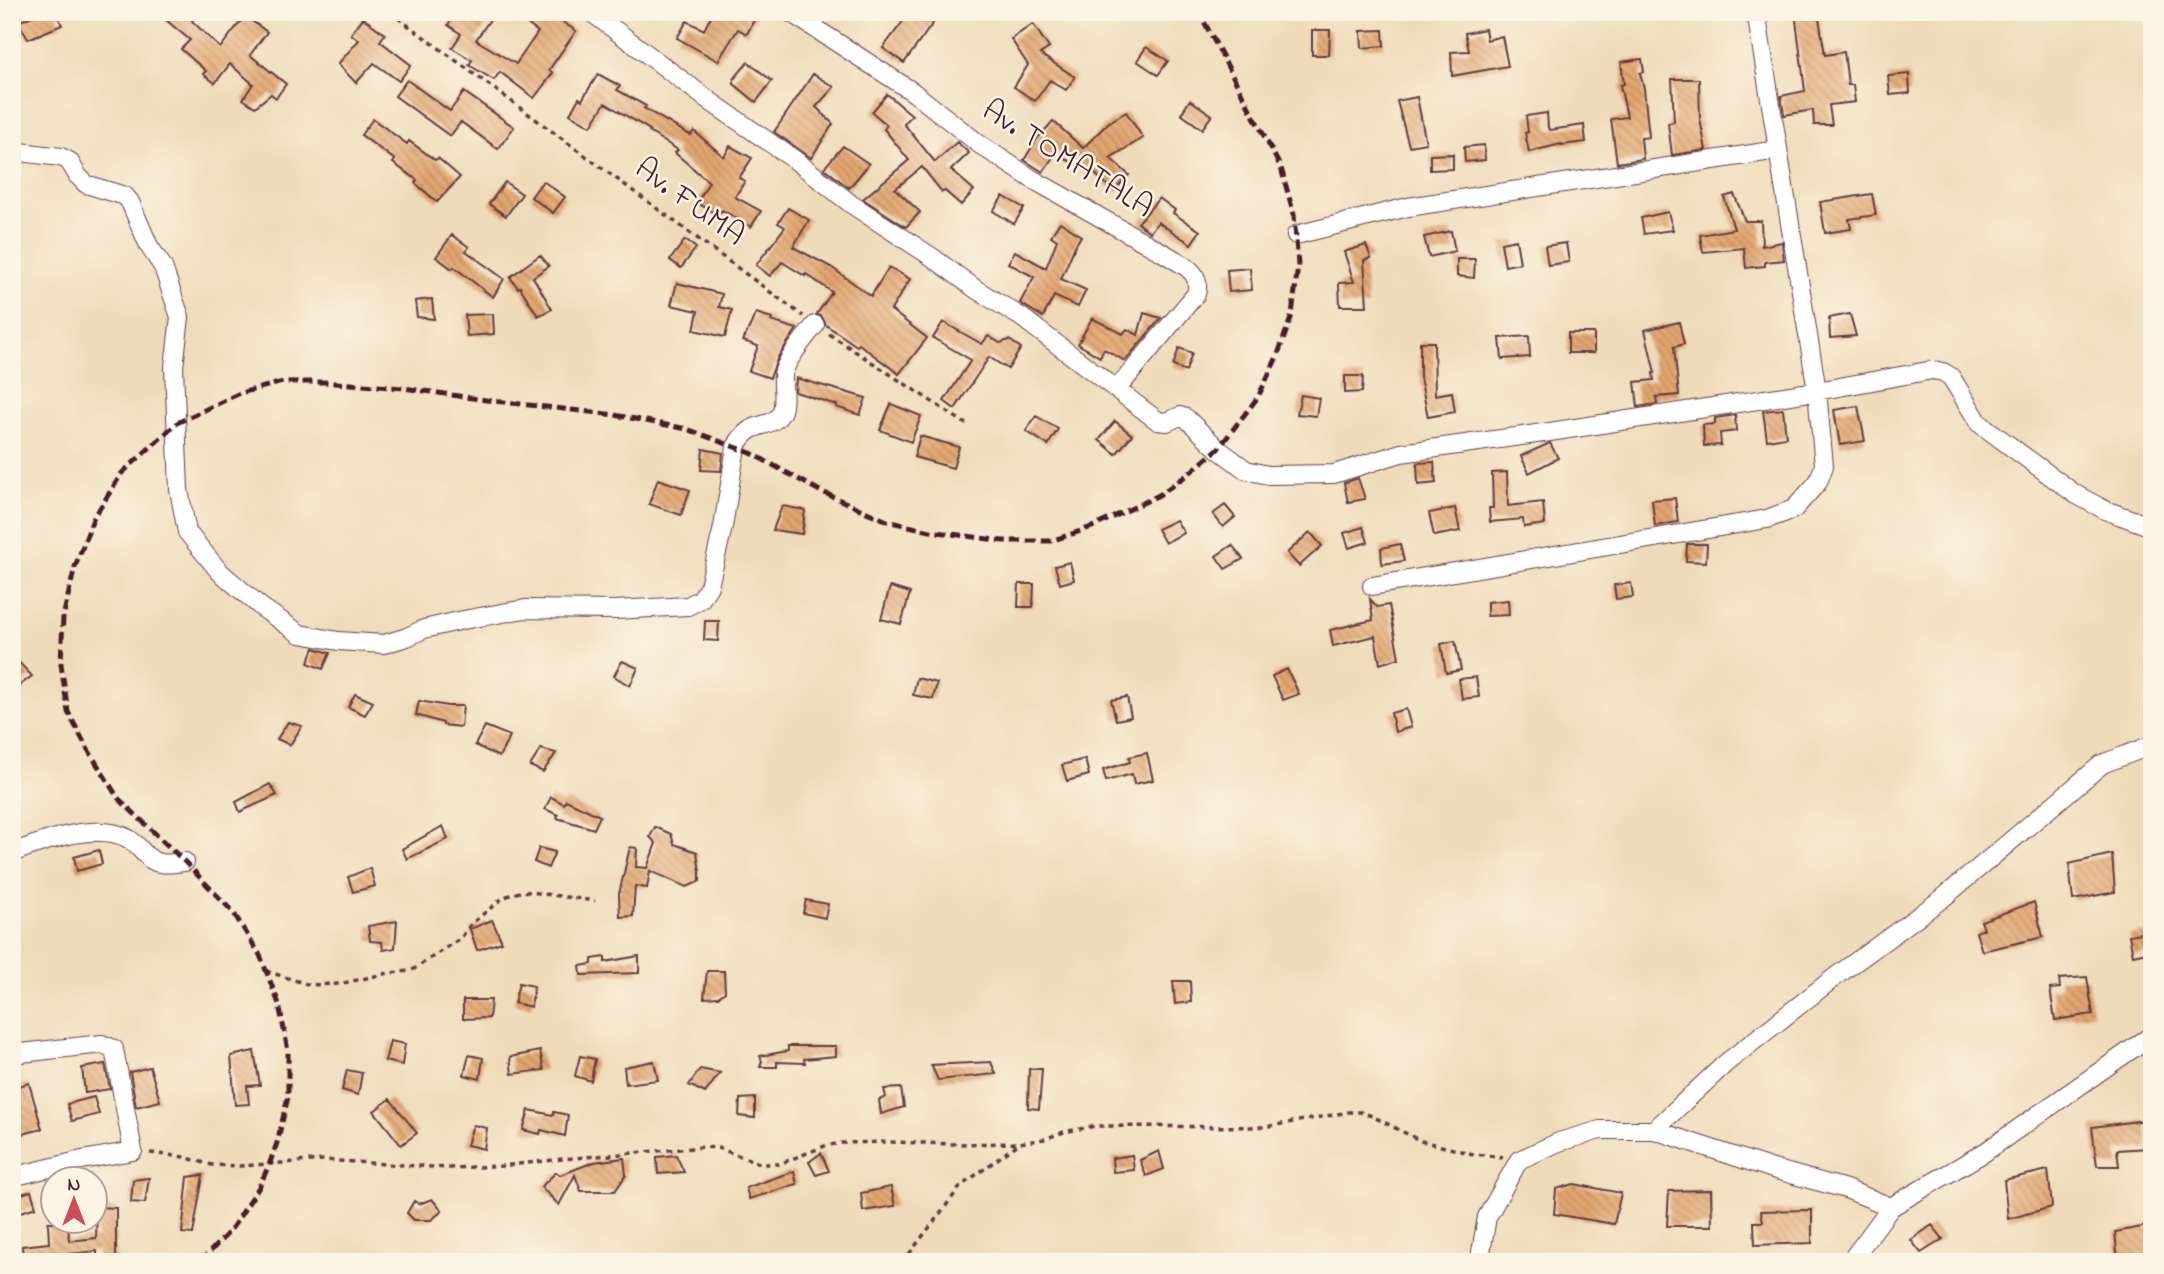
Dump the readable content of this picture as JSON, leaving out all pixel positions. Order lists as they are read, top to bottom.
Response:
{
  "streets": {
    "street": ["Av. TOMATALA"],
    "path": ["Av. FUMA"]
  },
  "north": "top"
}
